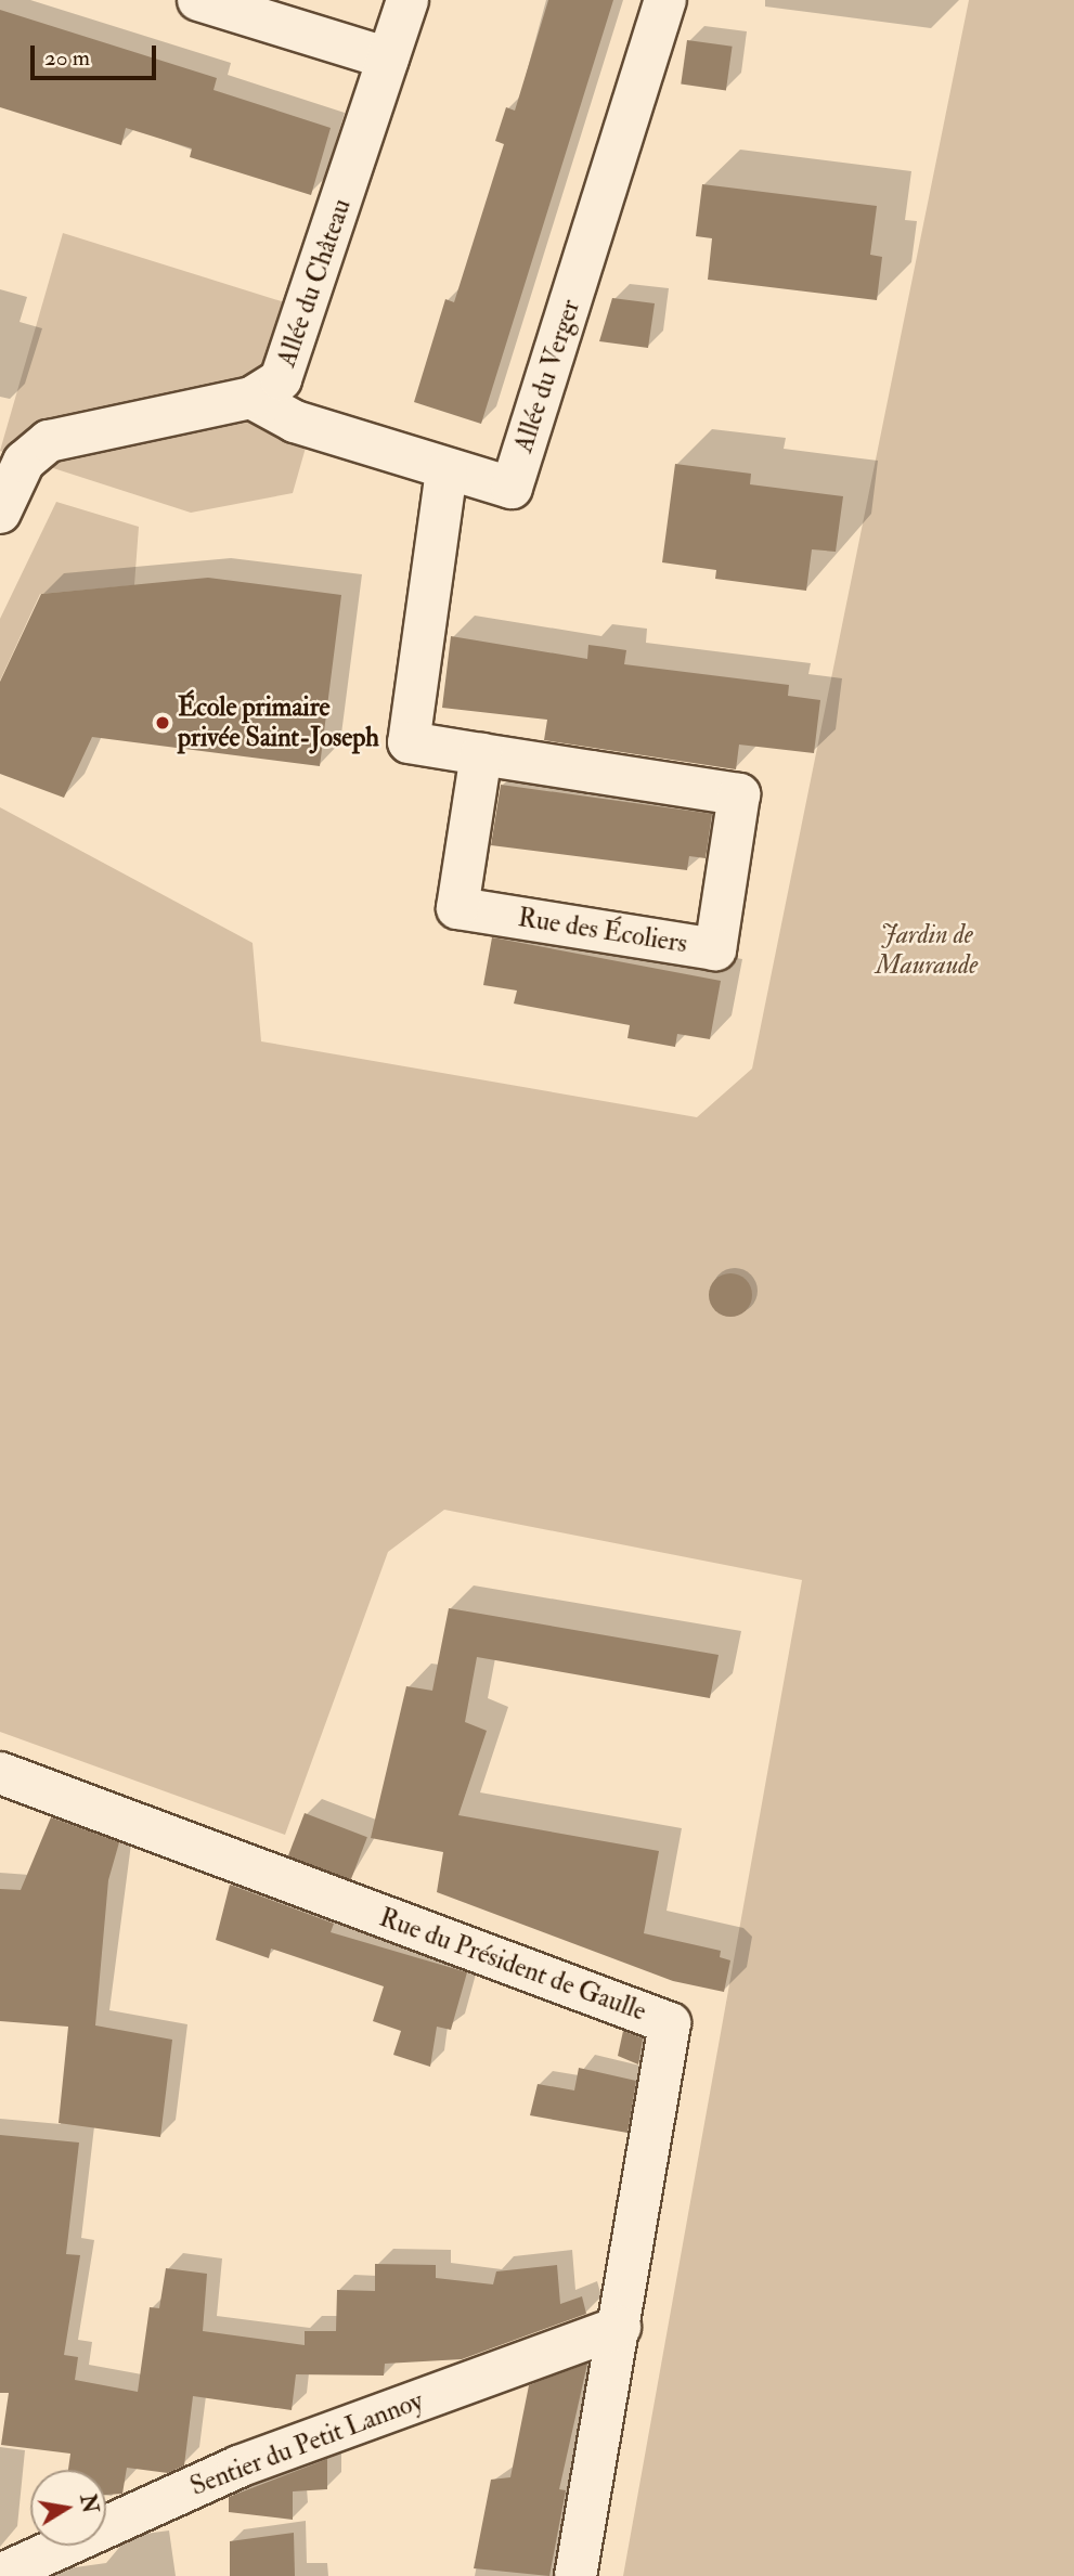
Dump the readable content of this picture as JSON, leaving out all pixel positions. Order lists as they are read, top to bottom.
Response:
{
  "streets": {
    "street": [
      "Allée du Château",
      "Allée du Verger",
      "Rue des Écoliers",
      "Rue du Président de Gaulle",
      "Sentier du Petit Lannoy"
    ]
  },
  "crossings": [
    ["Allée du Château", "Allée du Verger"],
    ["Allée du Verger", "Rue des Écoliers"],
    ["Rue du Président de Gaulle", "Sentier du Petit Lannoy"]
  ],
  "parks": ["Jardin de Mauraude"],
  "places": ["École primaire privée Saint-Joseph"],
  "scale_bar": "20 m",
  "north": "right"
}
